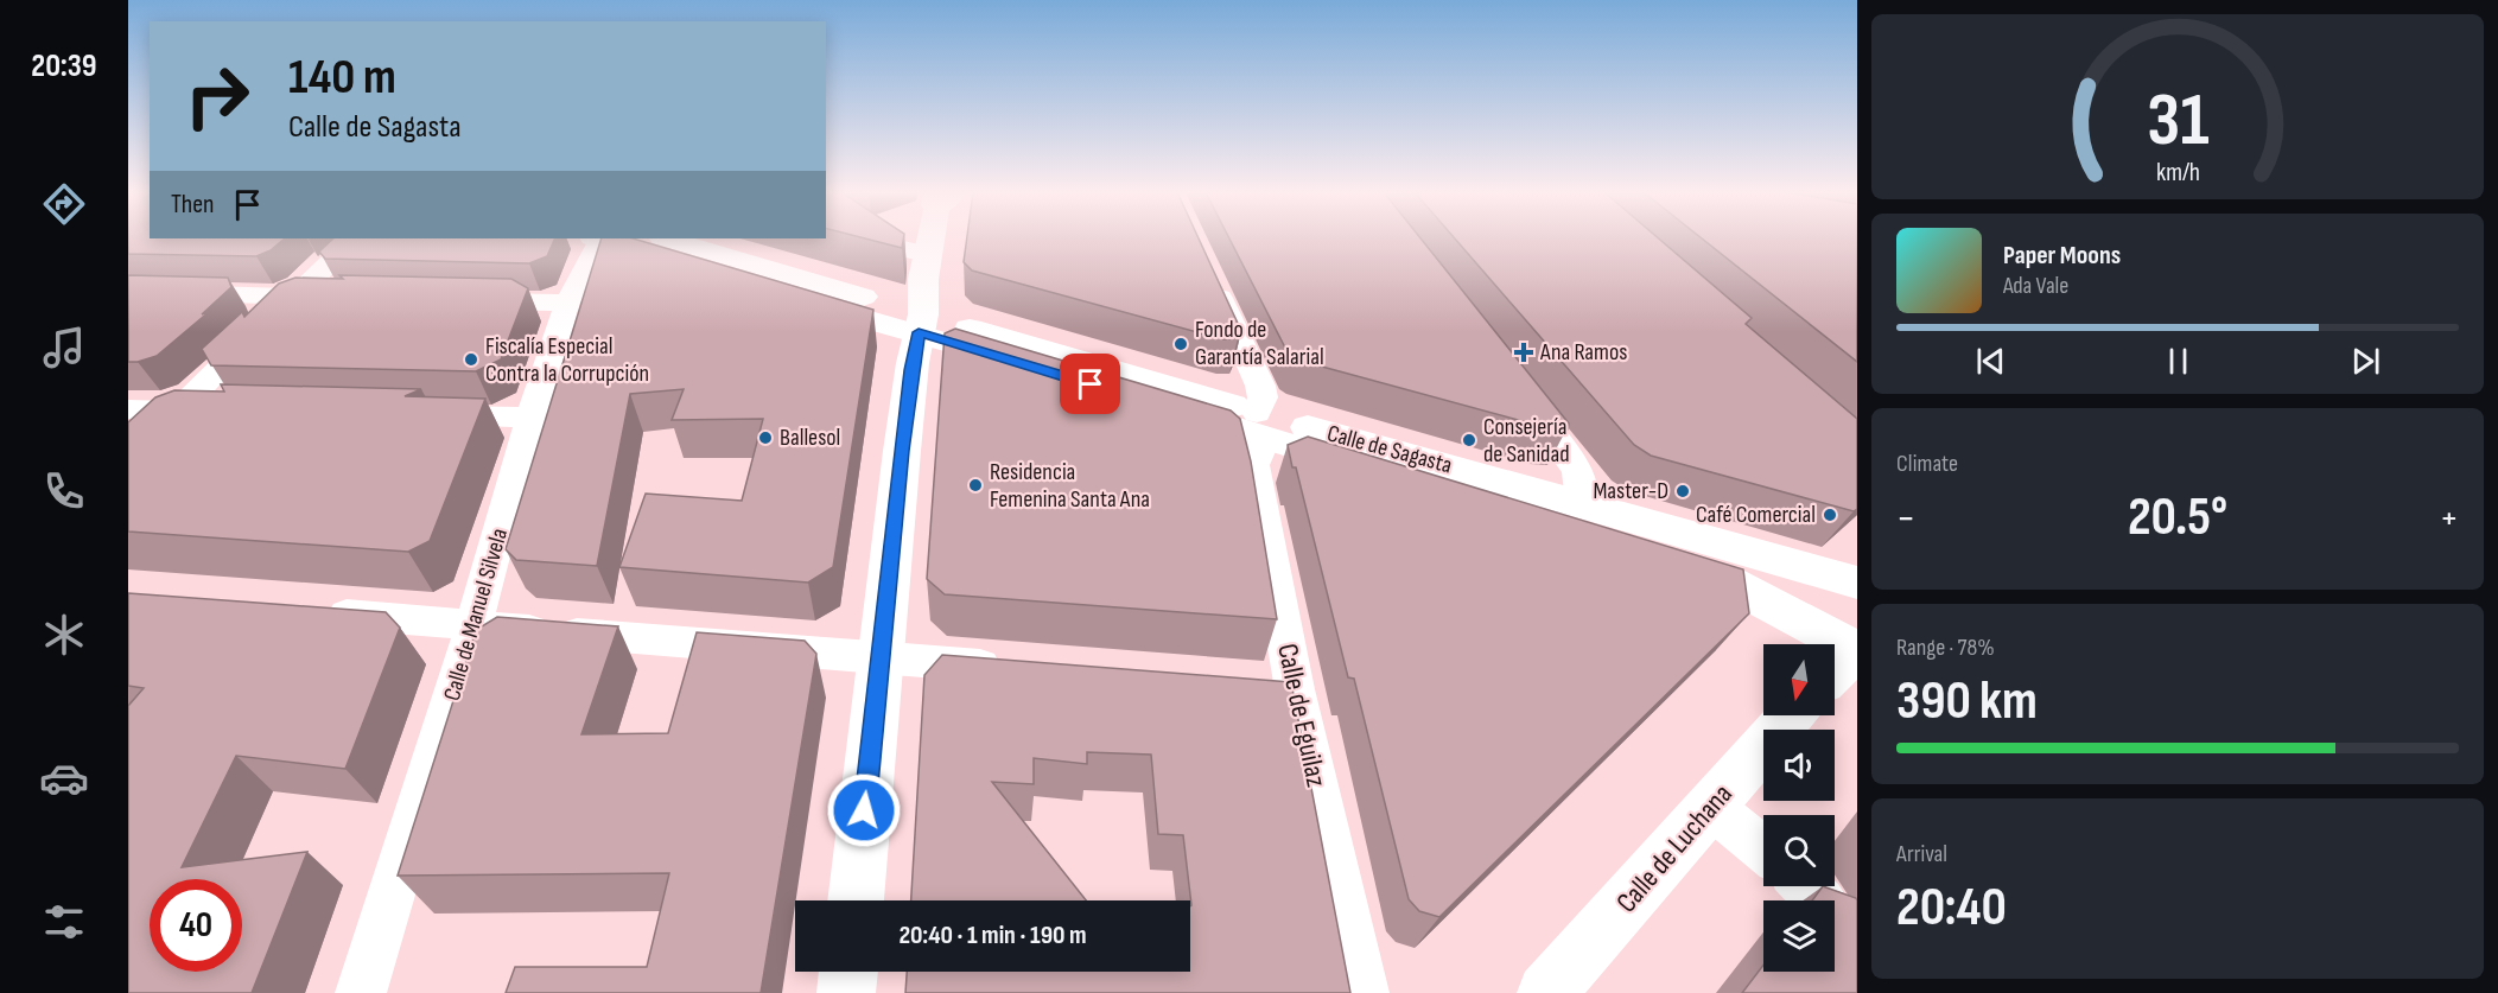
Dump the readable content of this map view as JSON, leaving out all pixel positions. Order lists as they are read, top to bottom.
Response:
{
  "streets": {
    "main road": ["Calle de Sagasta", "Calle de Luchana"],
    "street": ["Calle de Manuel Silvela", "Calle de Eguilaz"]
  },
  "crossings": [
    ["Calle de Sagasta", "Calle de Manuel Silvela"],
    ["Calle de Sagasta", "Calle de Eguilaz"]
  ],
  "places": {
    "other": [
      "Fondo de Garantía Salarial",
      "Fiscalía Especial Contra la Corrupción",
      "Ballesol",
      "Consejería de Sanidad",
      "Residencia Femenina Santa Ana",
      "Master-D",
      "Café Comercial"
    ],
    "health": ["Ana Ramos"]
  },
  "north": "bottom",
  "page": {
    "tabs": "20:39",
    "turn": ["140 m", "Calle de Sagasta"],
    "then": "Then",
    "song": ["Paper Moons", "Ada Vale"],
    "tile": [
      "Climate",
      ["Range · 78%", "390 km"],
      ["Arrival", "20:40"]
    ],
    "heat": ["−", "20.5°", "+"],
    "limit": "40",
    "trip": "20:40 · 1 min · 190 m",
    "gauge": ["31", "km/h"]
  }
}
